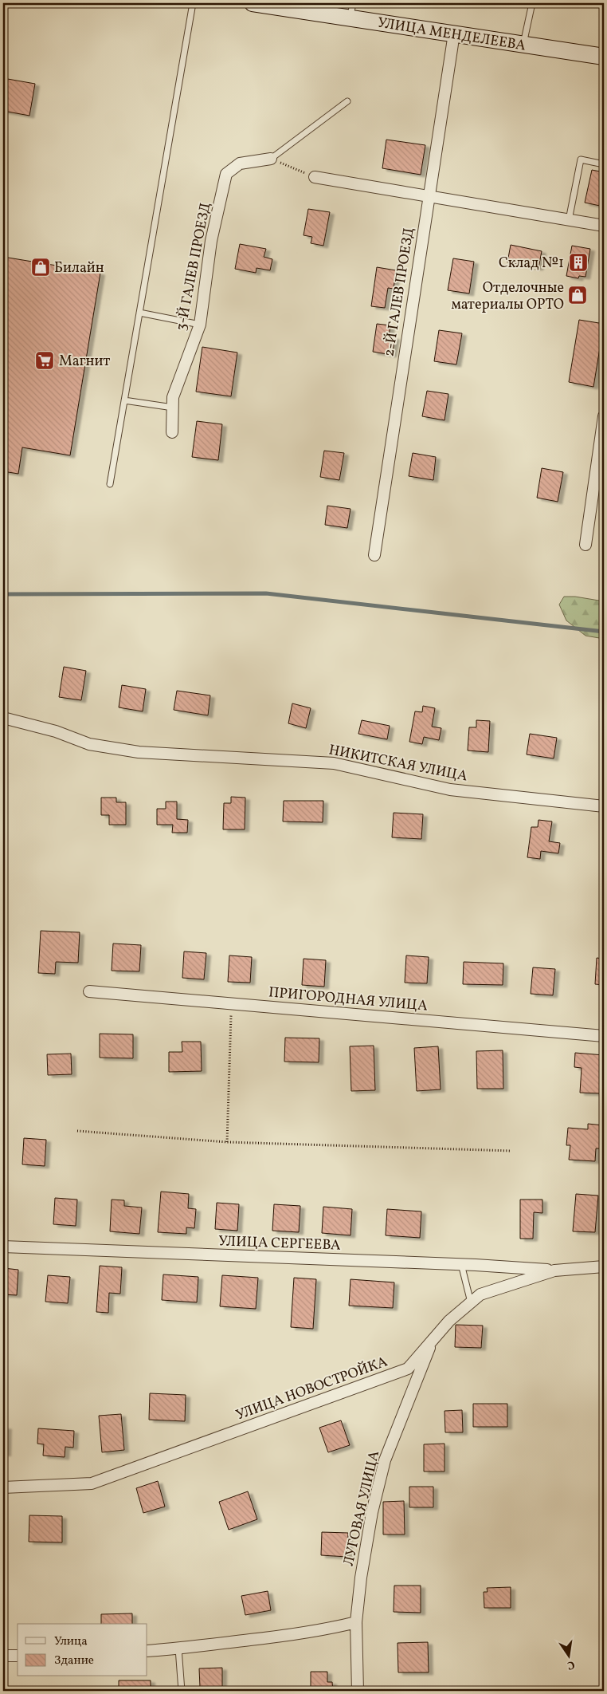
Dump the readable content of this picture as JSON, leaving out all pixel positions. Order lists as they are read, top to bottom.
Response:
{
  "streets": {
    "main road": ["УЛИЦА МЕНДЕЛЕЕВА"],
    "street": [
      "3-Й ГАЛЕВ ПРОЕЗД",
      "2-Й ГАЛЕВ ПРОЕЗД",
      "НИКИТСКАЯ УЛИЦА",
      "ПРИГОРОДНАЯ УЛИЦА",
      "УЛИЦА СЕРГЕЕВА",
      "УЛИЦА НОВОСТРОЙКА",
      "ЛУГОВАЯ УЛИЦА"
    ]
  },
  "crossings": [
    ["УЛИЦА МЕНДЕЛЕЕВА", "2-Й ГАЛЕВ ПРОЕЗД"],
    ["УЛИЦА СЕРГЕЕВА", "УЛИЦА НОВОСТРОЙКА"],
    ["УЛИЦА НОВОСТРОЙКА", "ЛУГОВАЯ УЛИЦА"]
  ],
  "places": {
    "building": ["Склад №1"],
    "shop": ["Билайн", "Отделочные материалы ОРТО"],
    "supermarket": ["Магнит"]
  },
  "legend": ["Улица", "Здание"],
  "north": "bottom"
}
